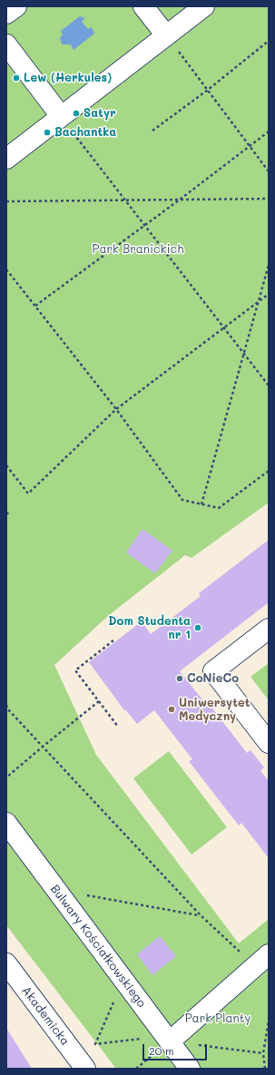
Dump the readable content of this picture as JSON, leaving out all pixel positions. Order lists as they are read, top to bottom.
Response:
{
  "streets": {
    "street": ["Bulwary Kościałkowskiego", "Akademicka"]
  },
  "parks": ["Park Branickich", "Park Planty"],
  "places": [
    "Lew (Herkules)",
    "Satyr",
    "Bachantka",
    "Dom Studenta nr 1",
    "CoNieCo",
    "Uniwersytet Medyczny"
  ],
  "scale_bar": "20 m"
}
